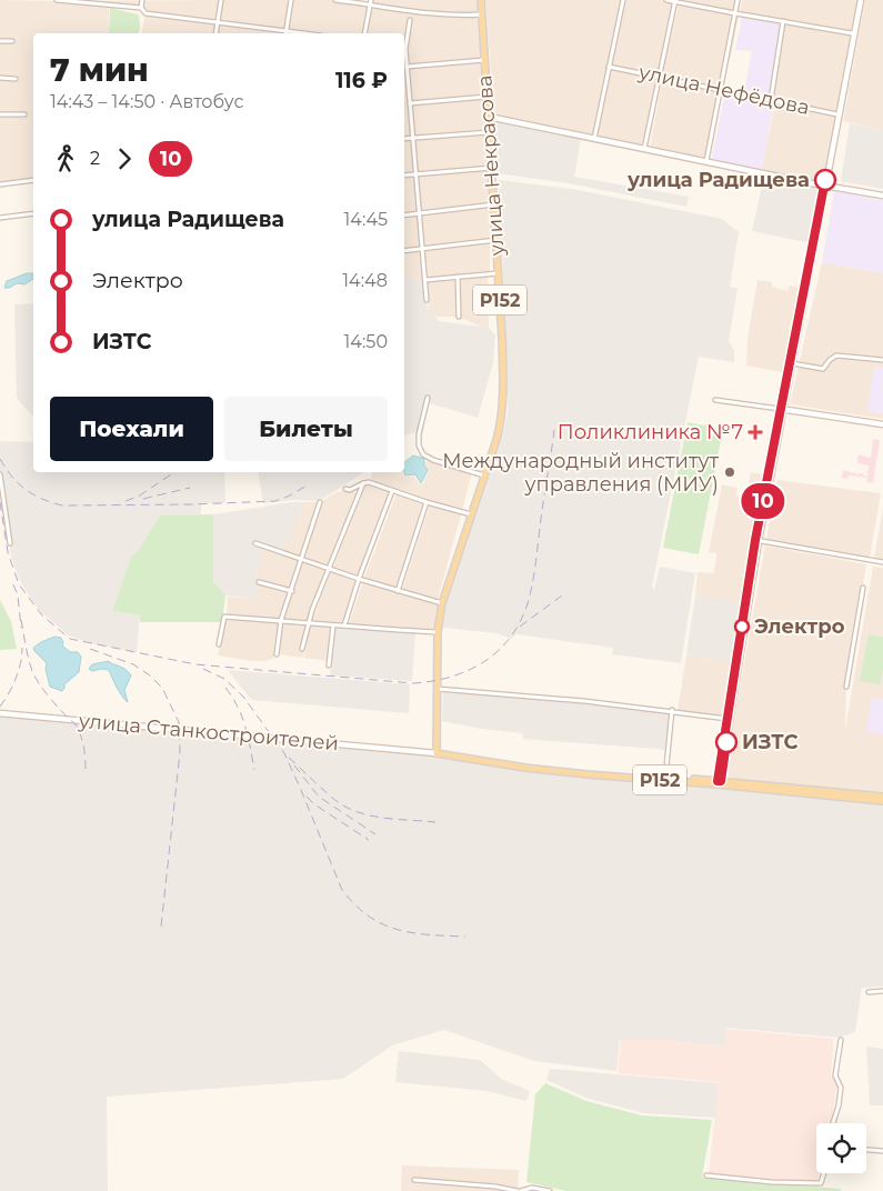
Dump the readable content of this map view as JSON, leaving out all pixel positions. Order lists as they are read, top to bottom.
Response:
{
  "streets": {
    "main road": ["улица Некрасова", "Р152", "улица Станкостроителей"],
    "street": ["улица Нефёдова"]
  },
  "crossings": [
    ["улица Некрасова", "улица Станкостроителей"]
  ],
  "places": {
    "other": [
      "улица Радищева",
      "Международный институт управления (МИУ)",
      "Электро",
      "ИЗТС"
    ],
    "health": ["Поликлиника №7"]
  },
  "lines": ["bus line 10"],
  "page": {
    "on_map": "10",
    "heading": ["7 мин", "14:43 – 14:50 · Автобус", "116 ₽"],
    "legs": ["2", "10"],
    "list": [
      {
        "name": "улица Радищева",
        "value": "14:45"
      },
      {
        "name": "Электро",
        "value": "14:48"
      },
      {
        "name": "ИЗТС",
        "value": "14:50"
      }
    ],
    "buttons": ["Поехали", "Билеты"]
  }
}
